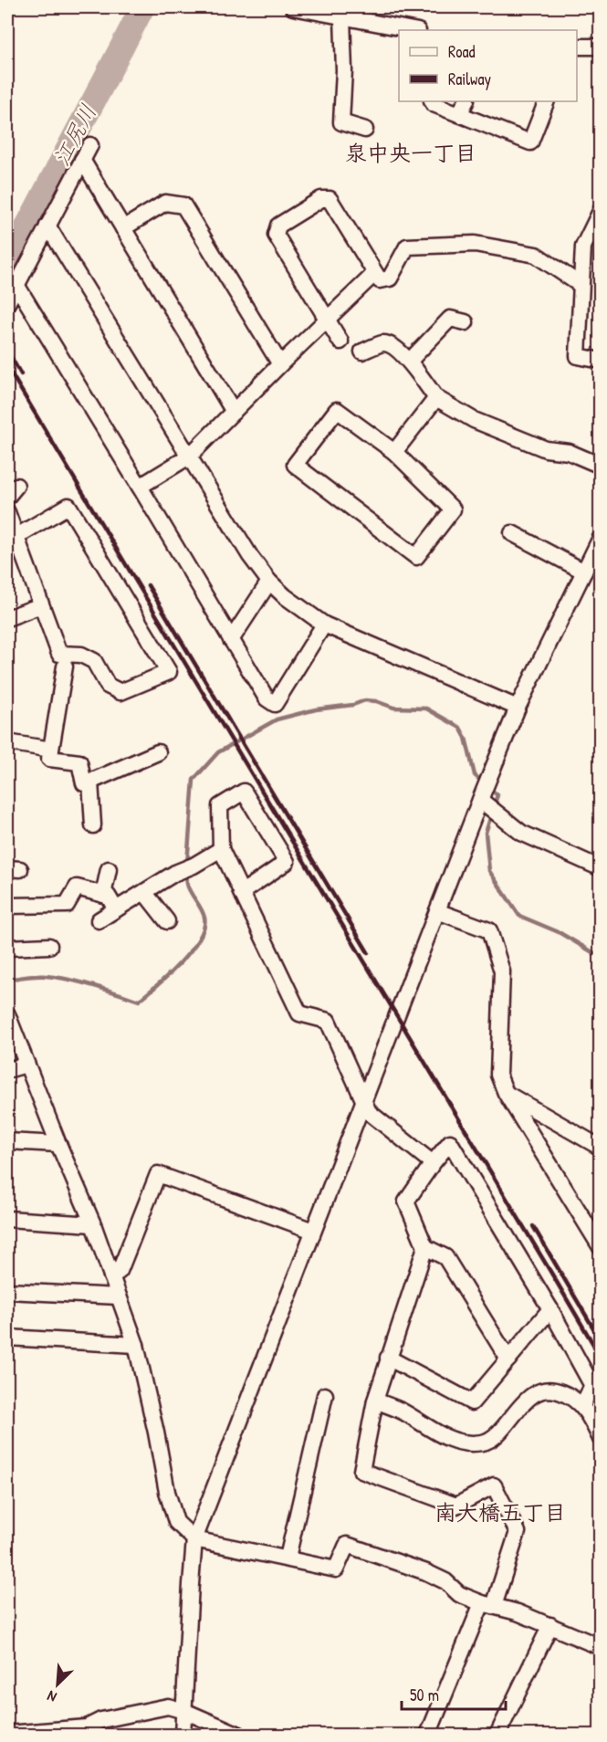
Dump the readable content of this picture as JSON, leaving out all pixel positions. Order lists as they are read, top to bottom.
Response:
{
  "districts": ["泉中央一丁目", "南大橋五丁目"],
  "water": ["江尻川"],
  "legend": ["Road", "Railway"],
  "scale_bar": "50 m",
  "north": "bottom left"
}
